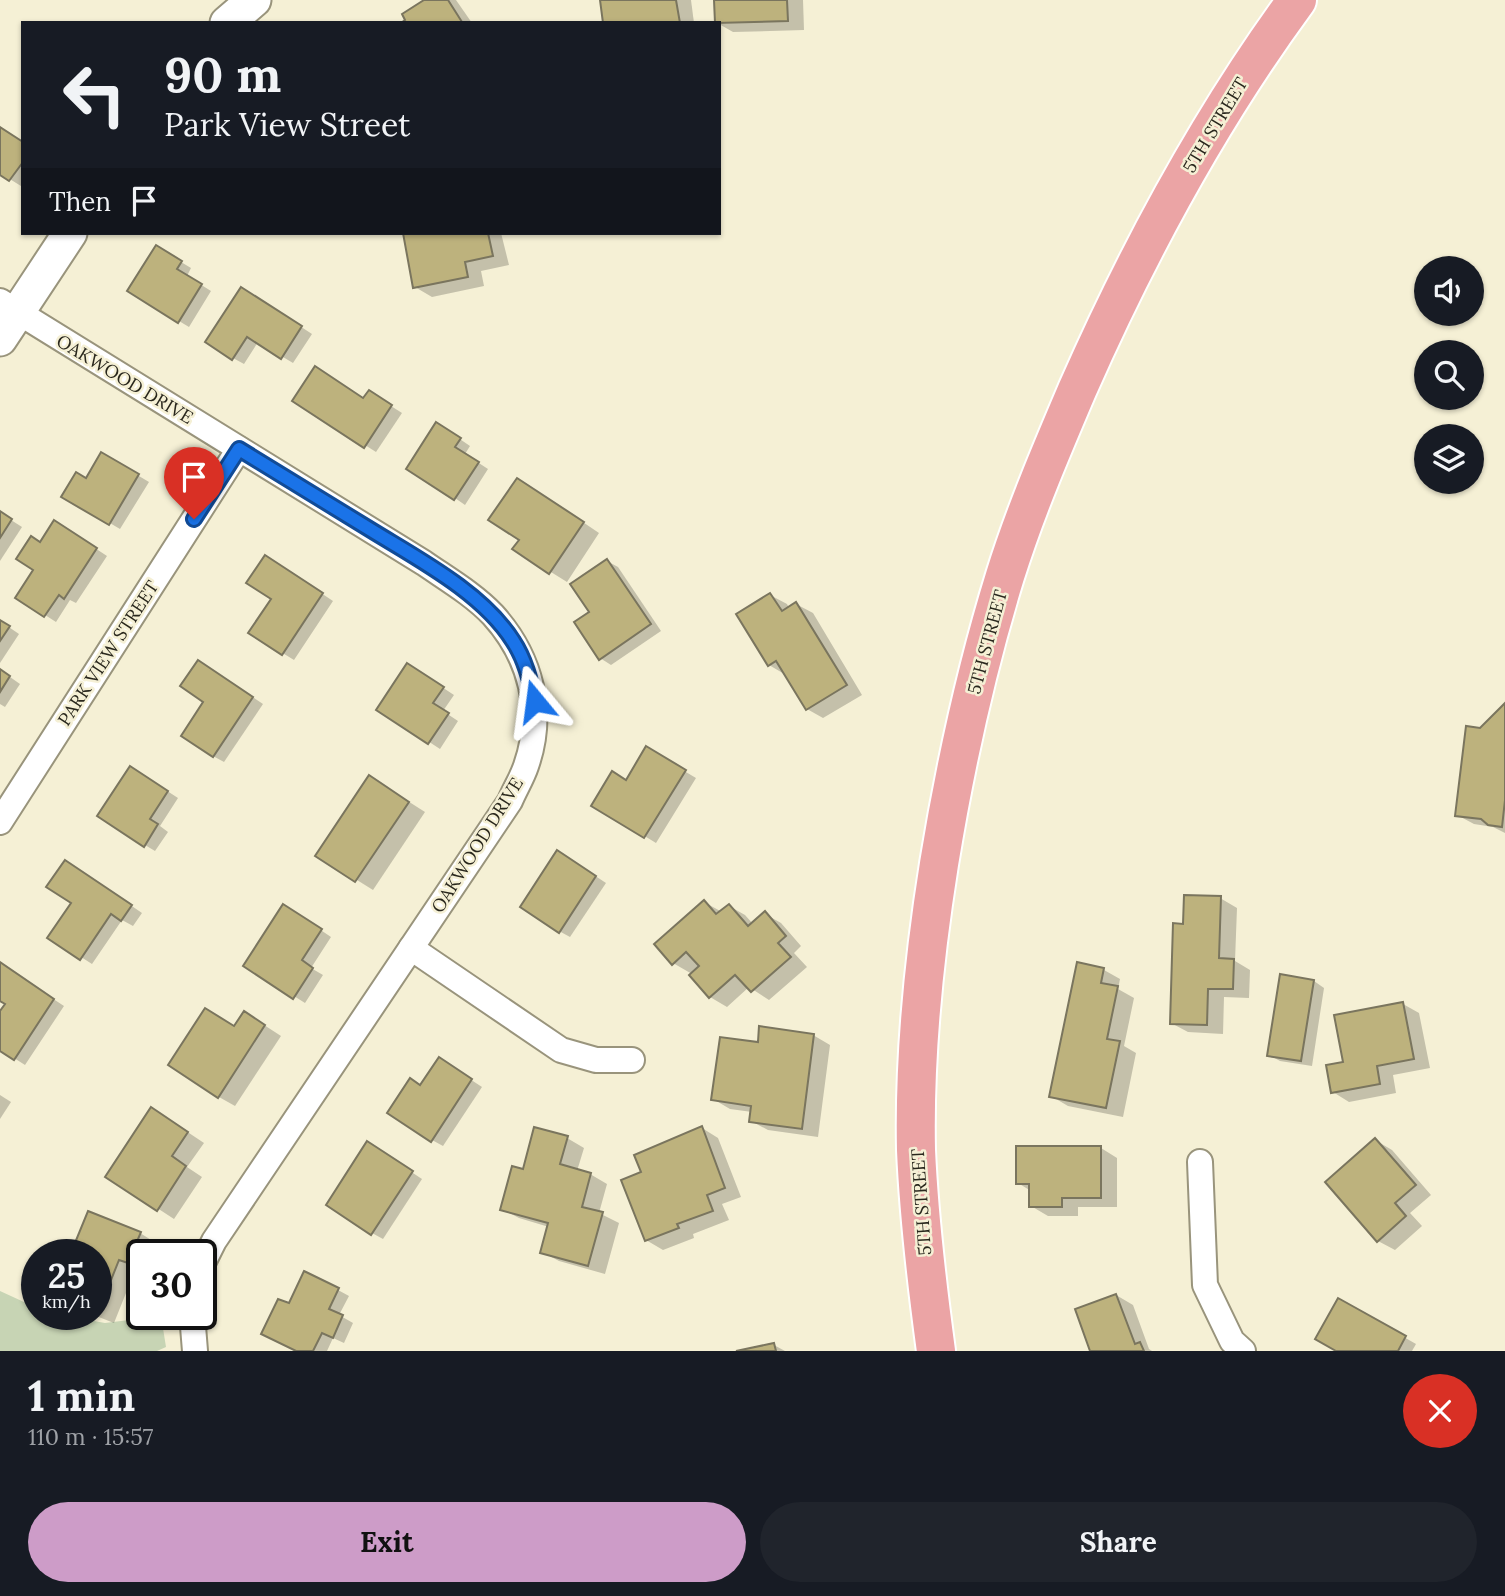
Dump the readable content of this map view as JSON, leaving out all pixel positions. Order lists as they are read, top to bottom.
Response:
{
  "streets": {
    "main road": ["5TH STREET"],
    "street": ["OAKWOOD DRIVE", "PARK VIEW STREET"]
  },
  "crossings": [
    ["OAKWOOD DRIVE", "PARK VIEW STREET"]
  ],
  "page": {
    "turn": ["90 m", "Park View Street"],
    "then": "Then",
    "speed": "25 km/h",
    "limit": "30",
    "heading": ["1 min", "110 m · 15:57"],
    "buttons": ["Exit", "Share"]
  }
}
